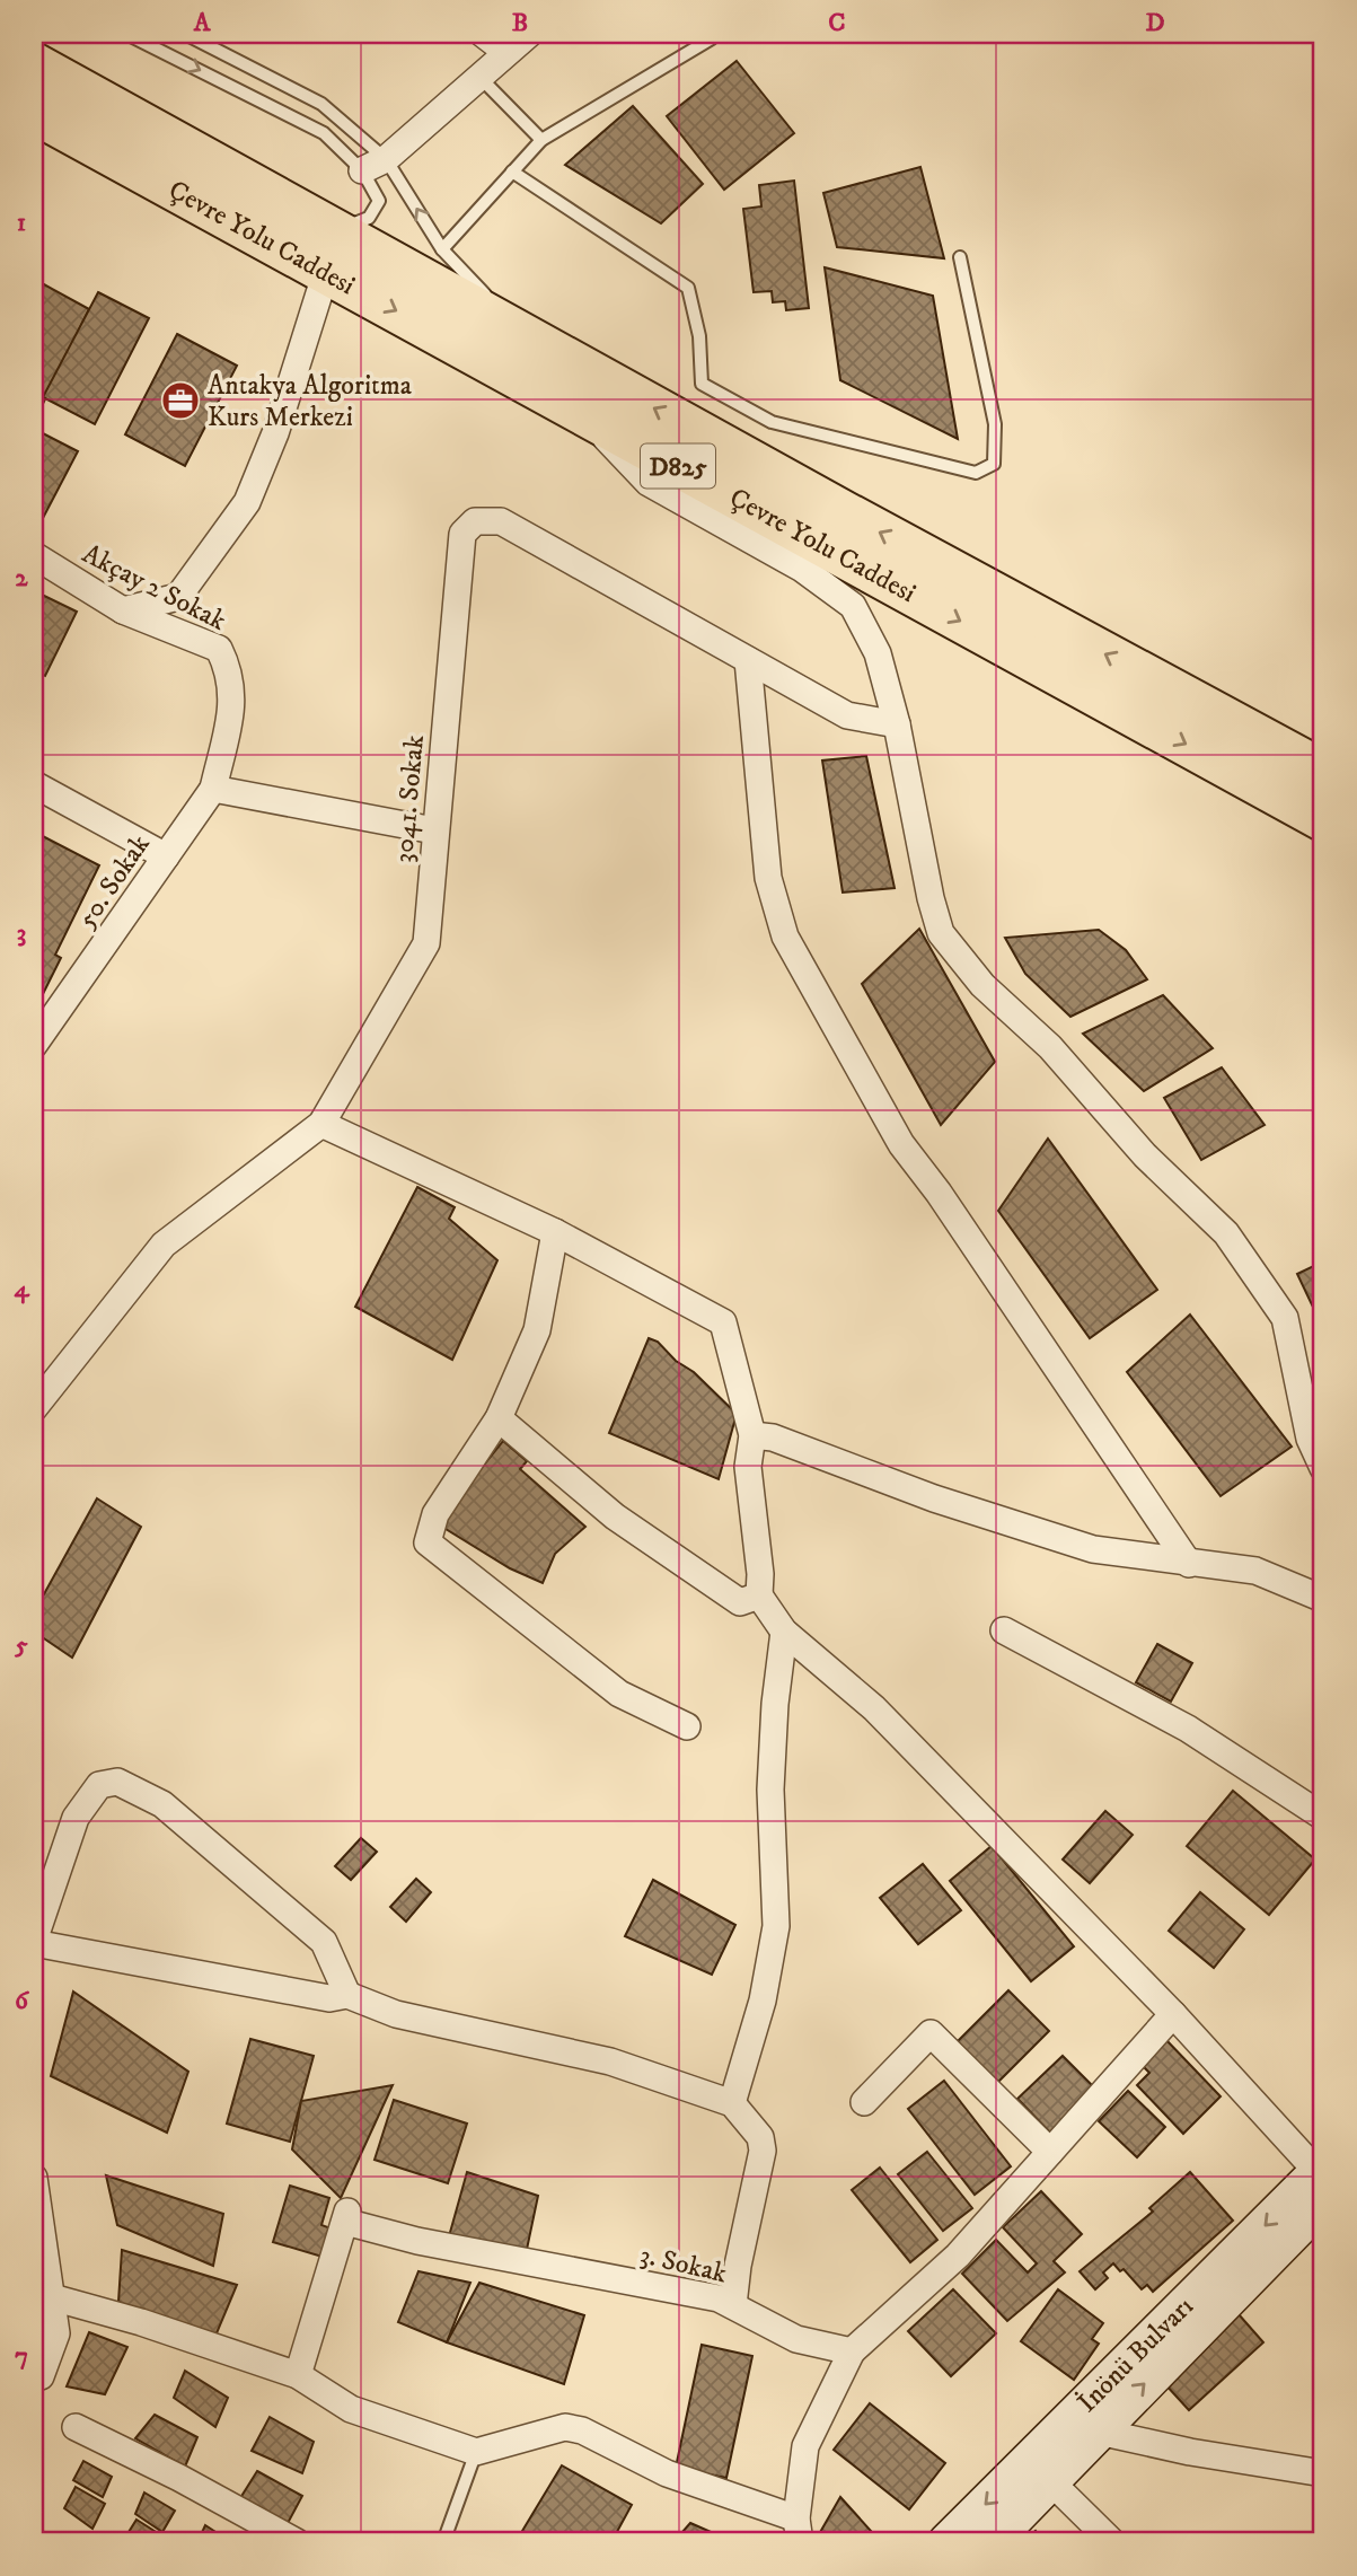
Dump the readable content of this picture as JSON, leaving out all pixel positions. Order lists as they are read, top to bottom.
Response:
{
  "streets": {
    "highway": ["Çevre Yolu Caddesi", "D825"],
    "main road": ["İnönü Bulvarı"],
    "street": [
      "Akçay 2 Sokak",
      "3041. Sokak",
      "50. Sokak",
      "3. Sokak"
    ]
  },
  "crossings": [
    ["Akçay 2 Sokak", "50. Sokak"]
  ],
  "places": {
    "office": ["Antakya Algoritma Kurs Merkezi"]
  },
  "grid": {
    "columns": [
      "A",
      "B",
      "C",
      "D"
    ],
    "rows": [
      "1",
      "2",
      "3",
      "4",
      "5",
      "6",
      "7"
    ]
  }
}
